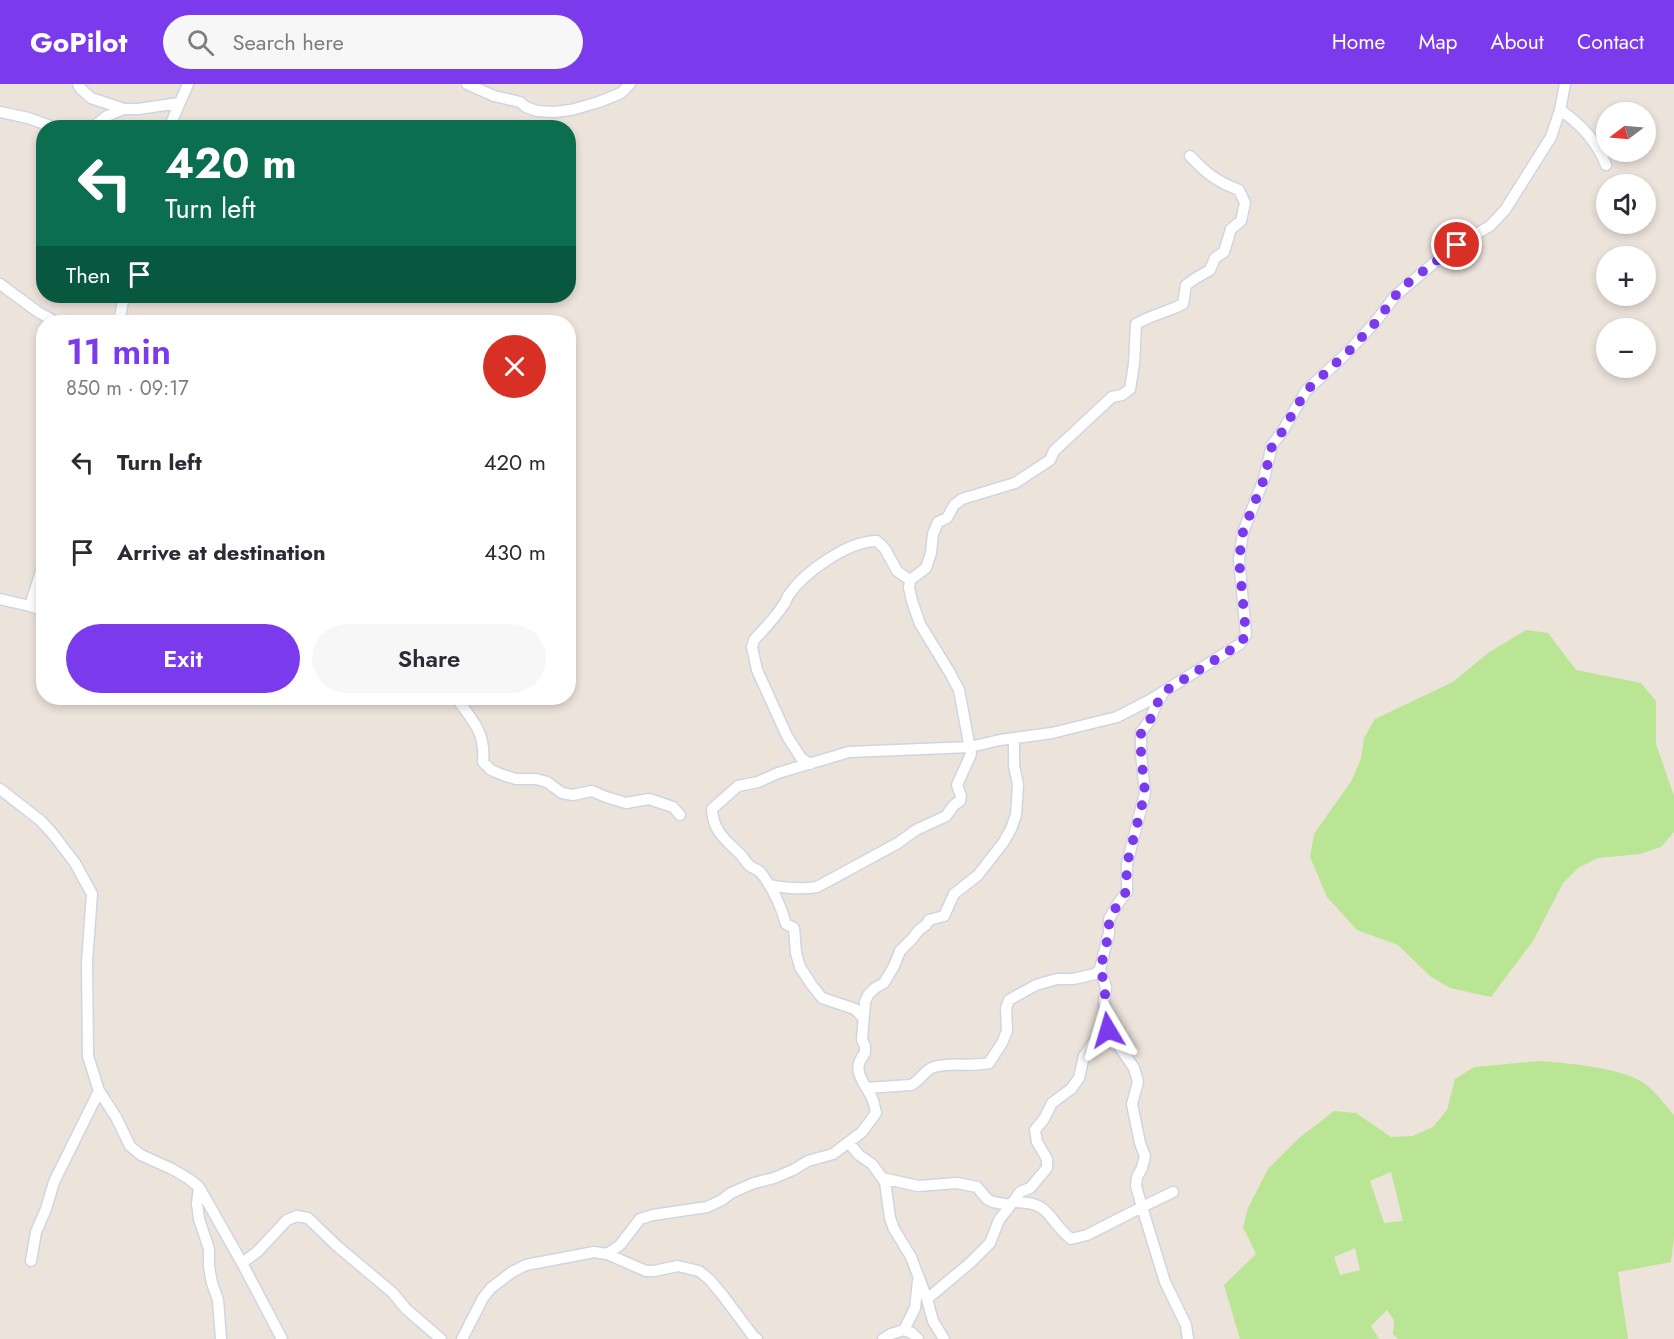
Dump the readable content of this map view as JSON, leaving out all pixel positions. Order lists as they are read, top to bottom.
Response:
{
  "north": "left",
  "page": {
    "header": "GoPilot",
    "search": "Search here",
    "nav": [
      "Home",
      "Map",
      "About",
      "Contact"
    ],
    "map_buttons": ["+", "−"],
    "turn": ["420 m", "Turn left"],
    "then": "Then",
    "heading": ["11 min", "850 m · 09:17"],
    "list": [
      {
        "name": "Turn left",
        "value": "420 m"
      },
      {
        "name": "Arrive at destination",
        "value": "430 m"
      }
    ],
    "buttons": ["Exit", "Share"]
  }
}
